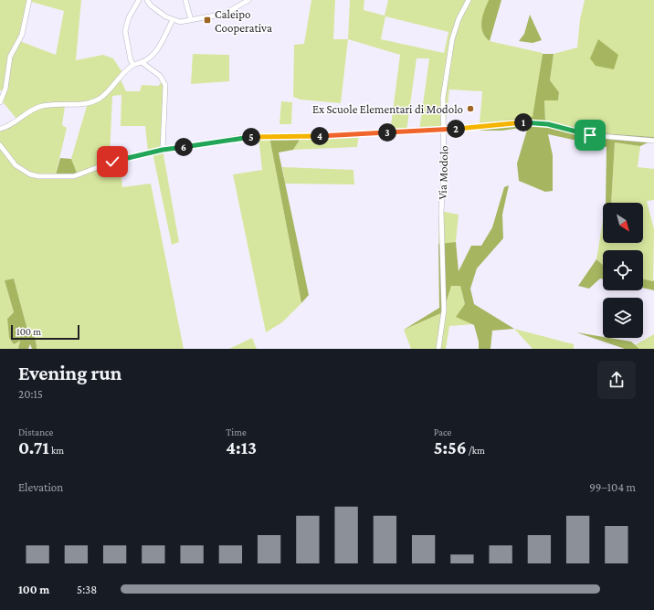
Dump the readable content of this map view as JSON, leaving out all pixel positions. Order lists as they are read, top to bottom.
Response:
{
  "streets": {
    "street": ["Via Modolo"]
  },
  "places": {
    "transit": ["Caleipo Cooperativa"],
    "other": ["Ex Scuole Elementari di Modolo"]
  },
  "scale_bar": "100 m",
  "north": "bottom right",
  "page": {
    "pins": [
      "1",
      "2",
      "3",
      "4",
      "5",
      "6"
    ],
    "scale": "100 m",
    "heading": ["Evening run", "20:15"],
    "stats": [
      ["Distance", "0.71 km"],
      ["Time", "4:13"],
      ["Pace", "5:56 /km"]
    ],
    "chart": ["Elevation", "99–104 m"],
    "list": [
      {
        "name": "100 m",
        "note": "5:38"
      }
    ]
  }
}
